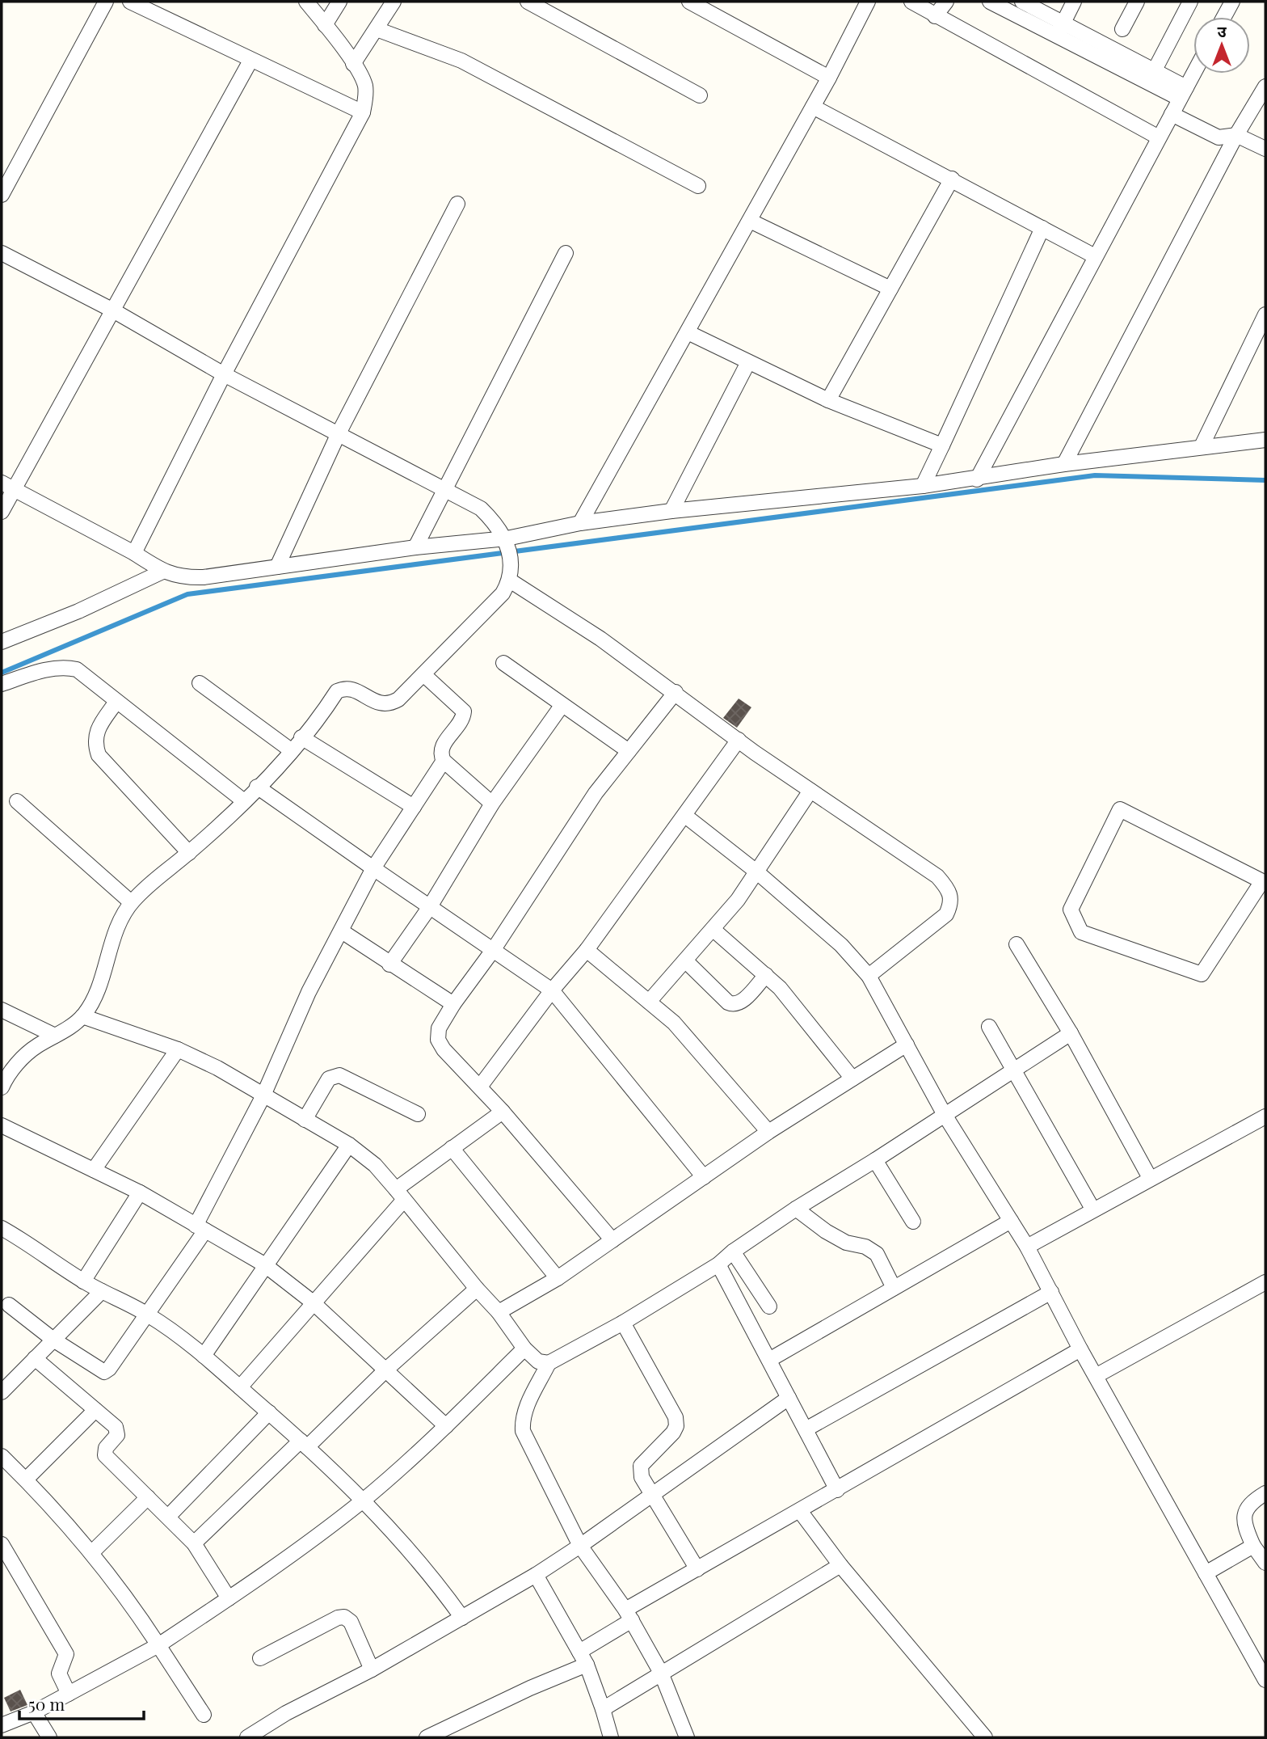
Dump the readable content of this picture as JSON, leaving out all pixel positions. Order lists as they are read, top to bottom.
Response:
{
  "scale_bar": "50 m",
  "north": "top"
}
